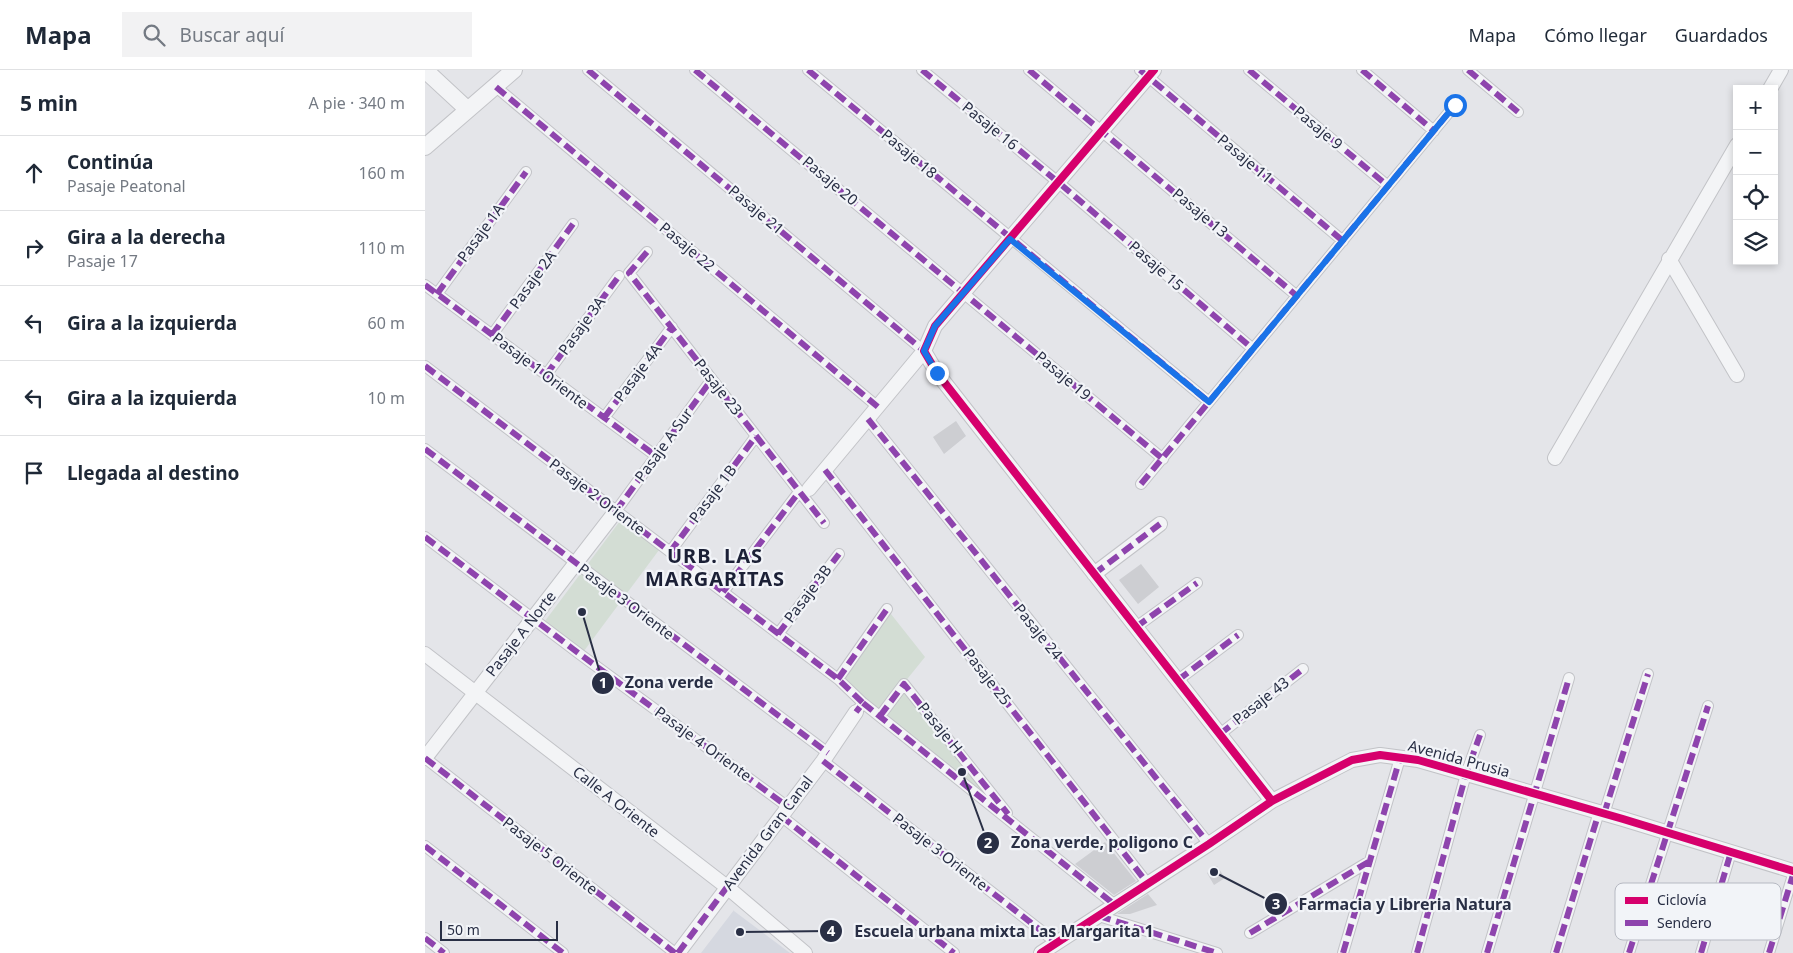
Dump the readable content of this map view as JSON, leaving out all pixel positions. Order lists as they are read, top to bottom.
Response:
{
  "streets": {
    "street": [
      "Pasaje 16",
      "Pasaje 9",
      "Pasaje 18",
      "Pasaje 11",
      "Pasaje 20",
      "Pasaje 21",
      "Pasaje 13",
      "Pasaje 1A",
      "Pasaje 22",
      "Pasaje 15",
      "Pasaje 2A",
      "Pasaje 3A",
      "Pasaje 1 Oriente",
      "Pasaje 4A",
      "Pasaje 19",
      "Pasaje 23",
      "Pasaje A Sur",
      "Pasaje 1B",
      "Pasaje 2 Oriente",
      "Pasaje 3B",
      "Pasaje 3 Oriente",
      "Pasaje 24",
      "Pasaje A Norte",
      "Pasaje 25",
      "Pasaje 43",
      "Pasaje H",
      "Pasaje 4 Oriente",
      "Avenida Prusia",
      "Calle A Oriente",
      "Avenida Gran Canal",
      "Pasaje 5 Oriente"
    ]
  },
  "crossings": [
    ["Pasaje 16", "Pasaje 15"],
    ["Pasaje 20", "Pasaje 19"],
    ["Pasaje 1A", "Pasaje 1 Oriente"],
    ["Pasaje 2A", "Pasaje 1 Oriente"],
    ["Pasaje 3A", "Pasaje 1 Oriente"],
    ["Pasaje 1 Oriente", "Pasaje 4A"],
    ["Pasaje 1 Oriente", "Pasaje A Sur"],
    ["Pasaje 4A", "Pasaje 23"],
    ["Pasaje 23", "Pasaje A Sur"],
    ["Pasaje 23", "Pasaje 1B"],
    ["Pasaje A Sur", "Pasaje 2 Oriente"],
    ["Pasaje A Sur", "Pasaje A Norte"],
    ["Pasaje 1B", "Pasaje 2 Oriente"],
    ["Pasaje 2 Oriente", "Pasaje 3B"],
    ["Pasaje 2 Oriente", "Pasaje A Norte"],
    ["Pasaje 2 Oriente", "Pasaje H"],
    ["Pasaje 2 Oriente", "Avenida Prusia"],
    ["Pasaje 2 Oriente", "Avenida Gran Canal"],
    ["Pasaje 3 Oriente", "Pasaje A Norte"],
    ["Pasaje 3 Oriente", "Avenida Prusia"],
    ["Pasaje 3 Oriente", "Avenida Gran Canal"],
    ["Pasaje 24", "Avenida Prusia"],
    ["Pasaje A Norte", "Pasaje 4 Oriente"],
    ["Pasaje A Norte", "Calle A Oriente"],
    ["Pasaje A Norte", "Pasaje 5 Oriente"],
    ["Pasaje 25", "Avenida Prusia"],
    ["Pasaje 4 Oriente", "Avenida Gran Canal"],
    ["Calle A Oriente", "Avenida Gran Canal"],
    ["Avenida Gran Canal", "Pasaje 5 Oriente"]
  ],
  "districts": ["URB. LAS MARGARITAS"],
  "places": [
    "Zona verde",
    "Zona verde, poligono C",
    "Farmacia y Libreria Natura",
    "Escuela urbana mixta Las Margarita 1"
  ],
  "legend": ["Ciclovía", "Sendero"],
  "scale_bar": "50 m",
  "page": {
    "header": "Mapa",
    "search": "Buscar aquí",
    "nav": ["Mapa", "Cómo llegar", "Guardados"],
    "heading": ["5 min", "A pie · 340 m"],
    "map_buttons": ["+", "−"],
    "list": [
      ["Continúa", "Pasaje Peatonal", "160 m"],
      ["Gira a la derecha", "Pasaje 17", "110 m"],
      ["Gira a la izquierda", "60 m"],
      ["Gira a la izquierda", "10 m"],
      "Llegada al destino"
    ],
    "scale": "50 m"
  }
}
